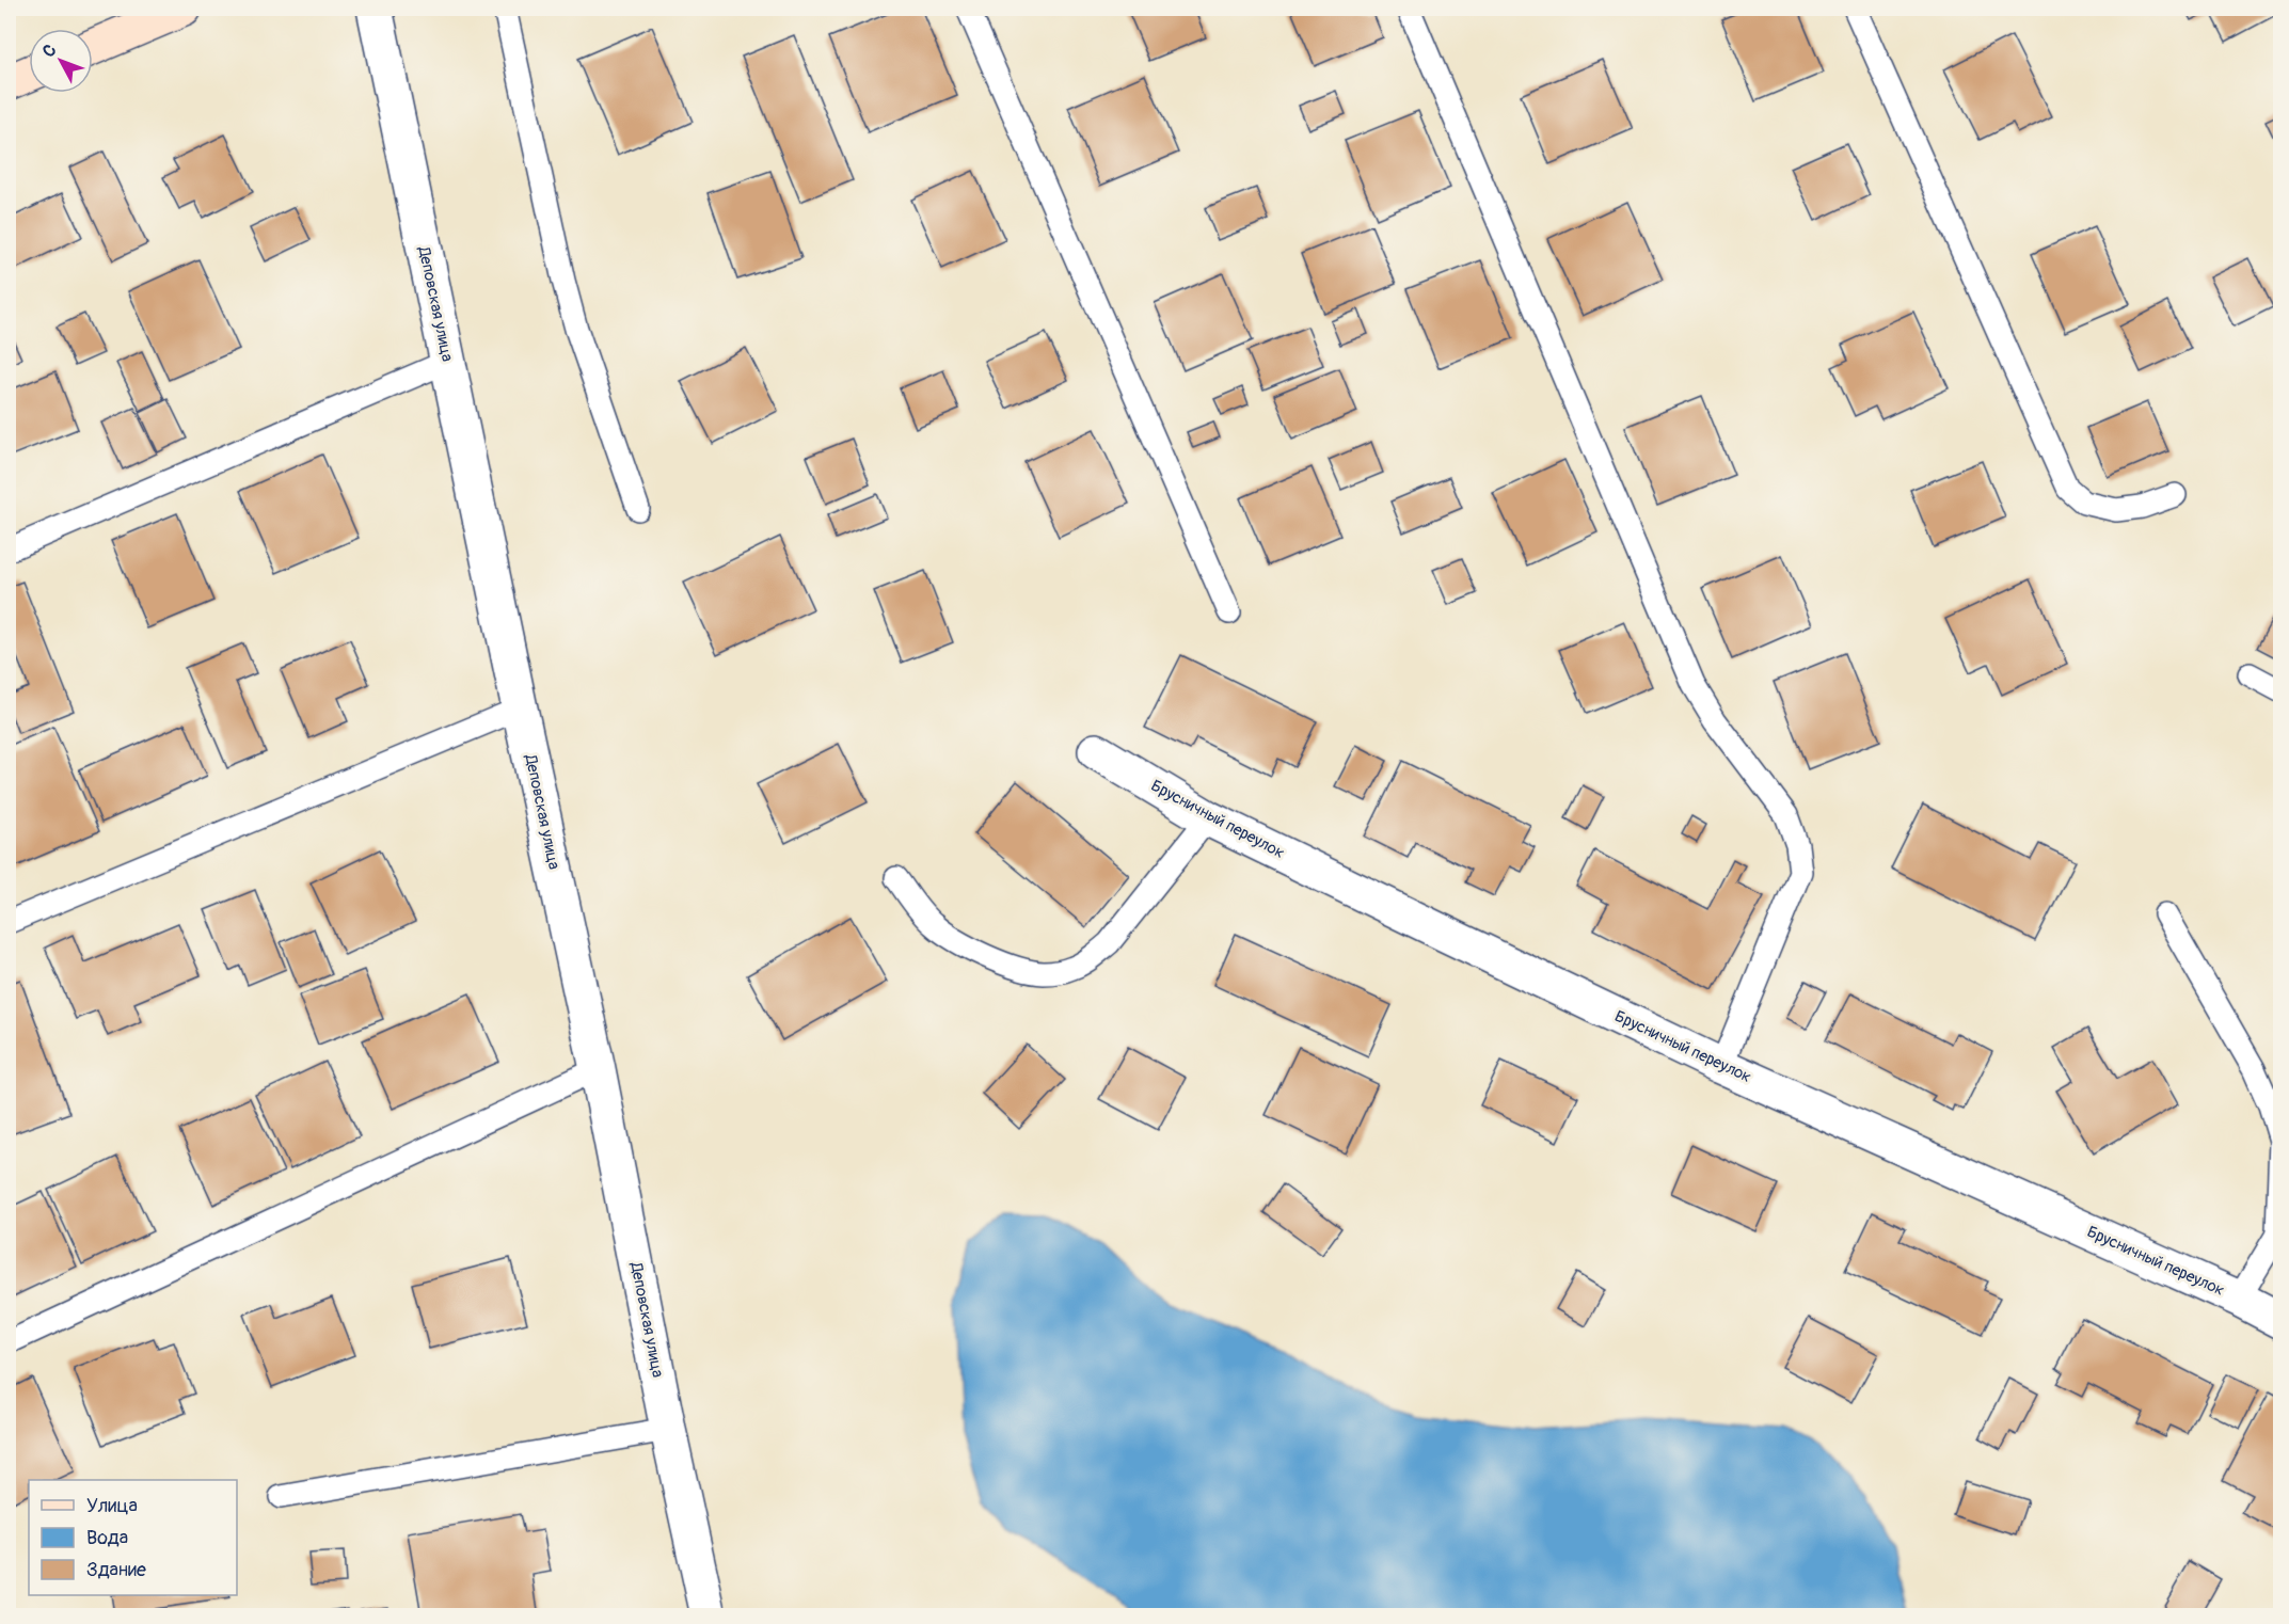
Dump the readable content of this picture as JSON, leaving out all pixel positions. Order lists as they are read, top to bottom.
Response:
{
  "streets": {
    "street": ["Деповская улица", "Брусничный переулок"]
  },
  "legend": ["Улица", "Вода", "Здание"],
  "north": "top left"
}
